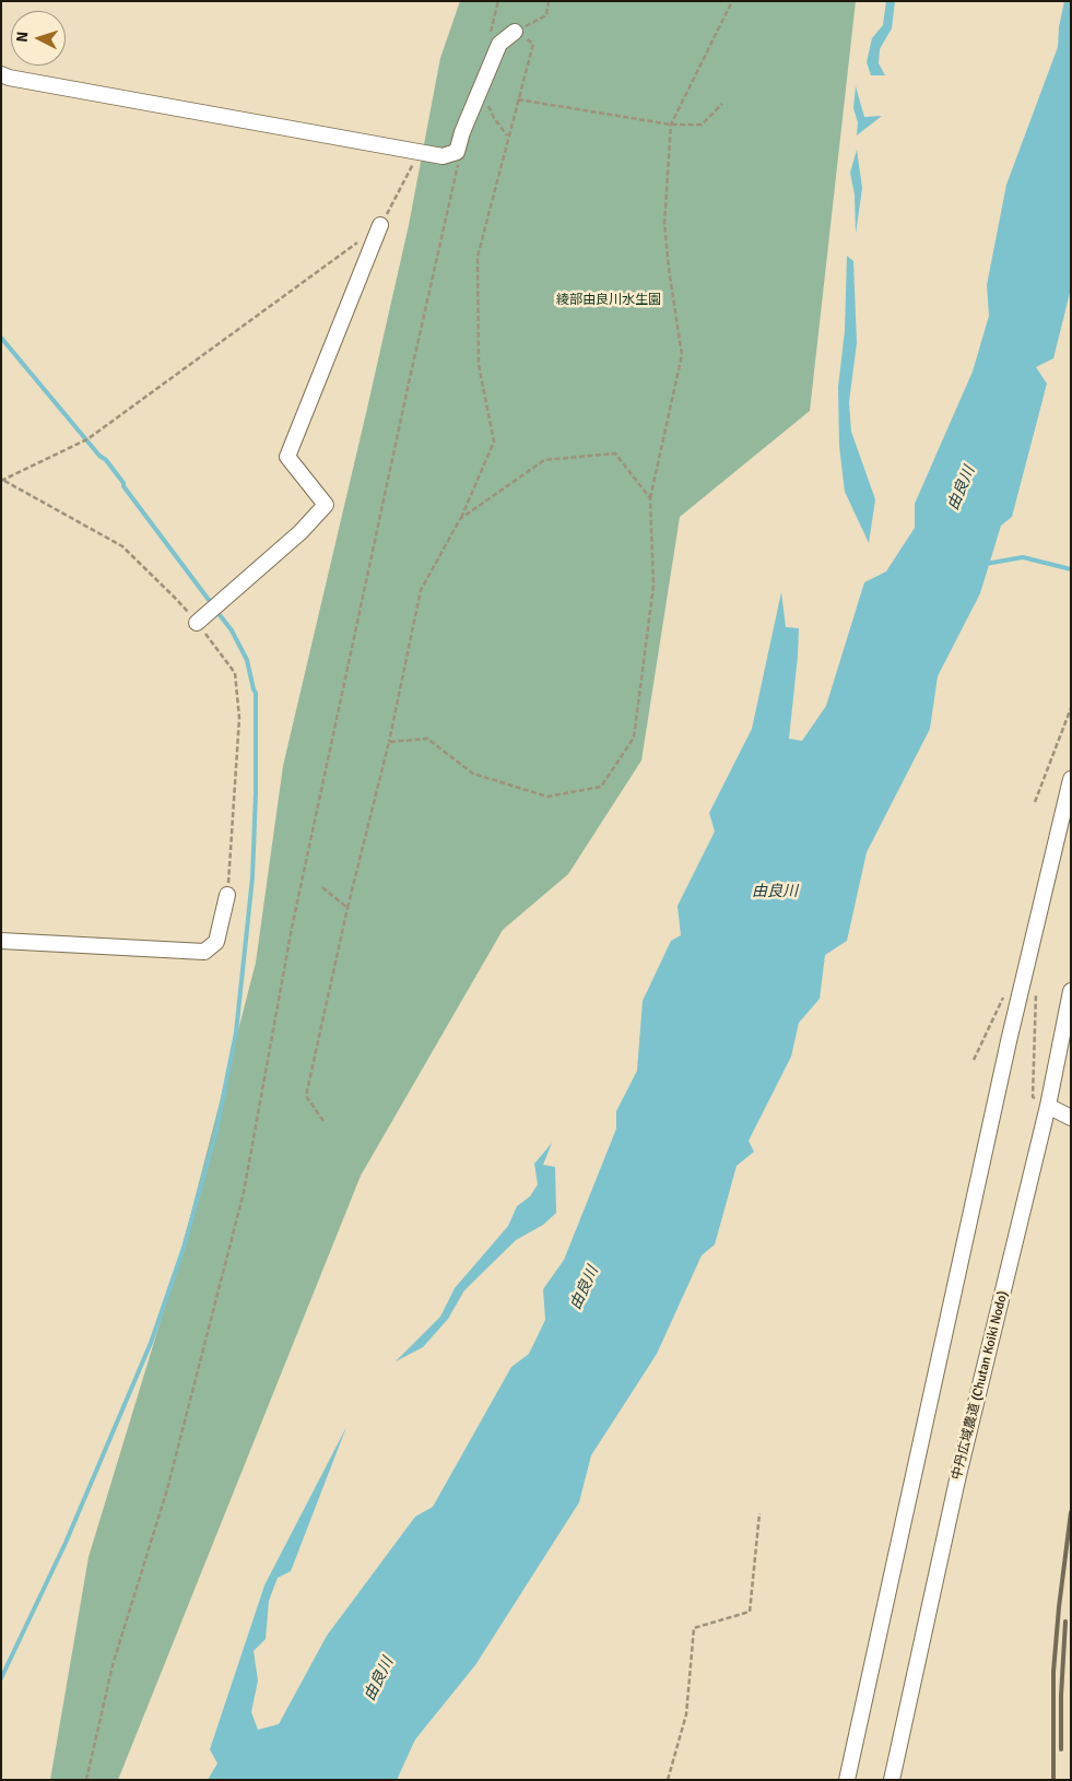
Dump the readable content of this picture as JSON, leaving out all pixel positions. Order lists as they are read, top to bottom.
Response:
{
  "streets": {
    "street": ["中丹広域農道 (Chutan Koiki Nodo)"]
  },
  "water": ["由良川"],
  "parks": ["綾部由良川水生園"],
  "north": "left"
}
